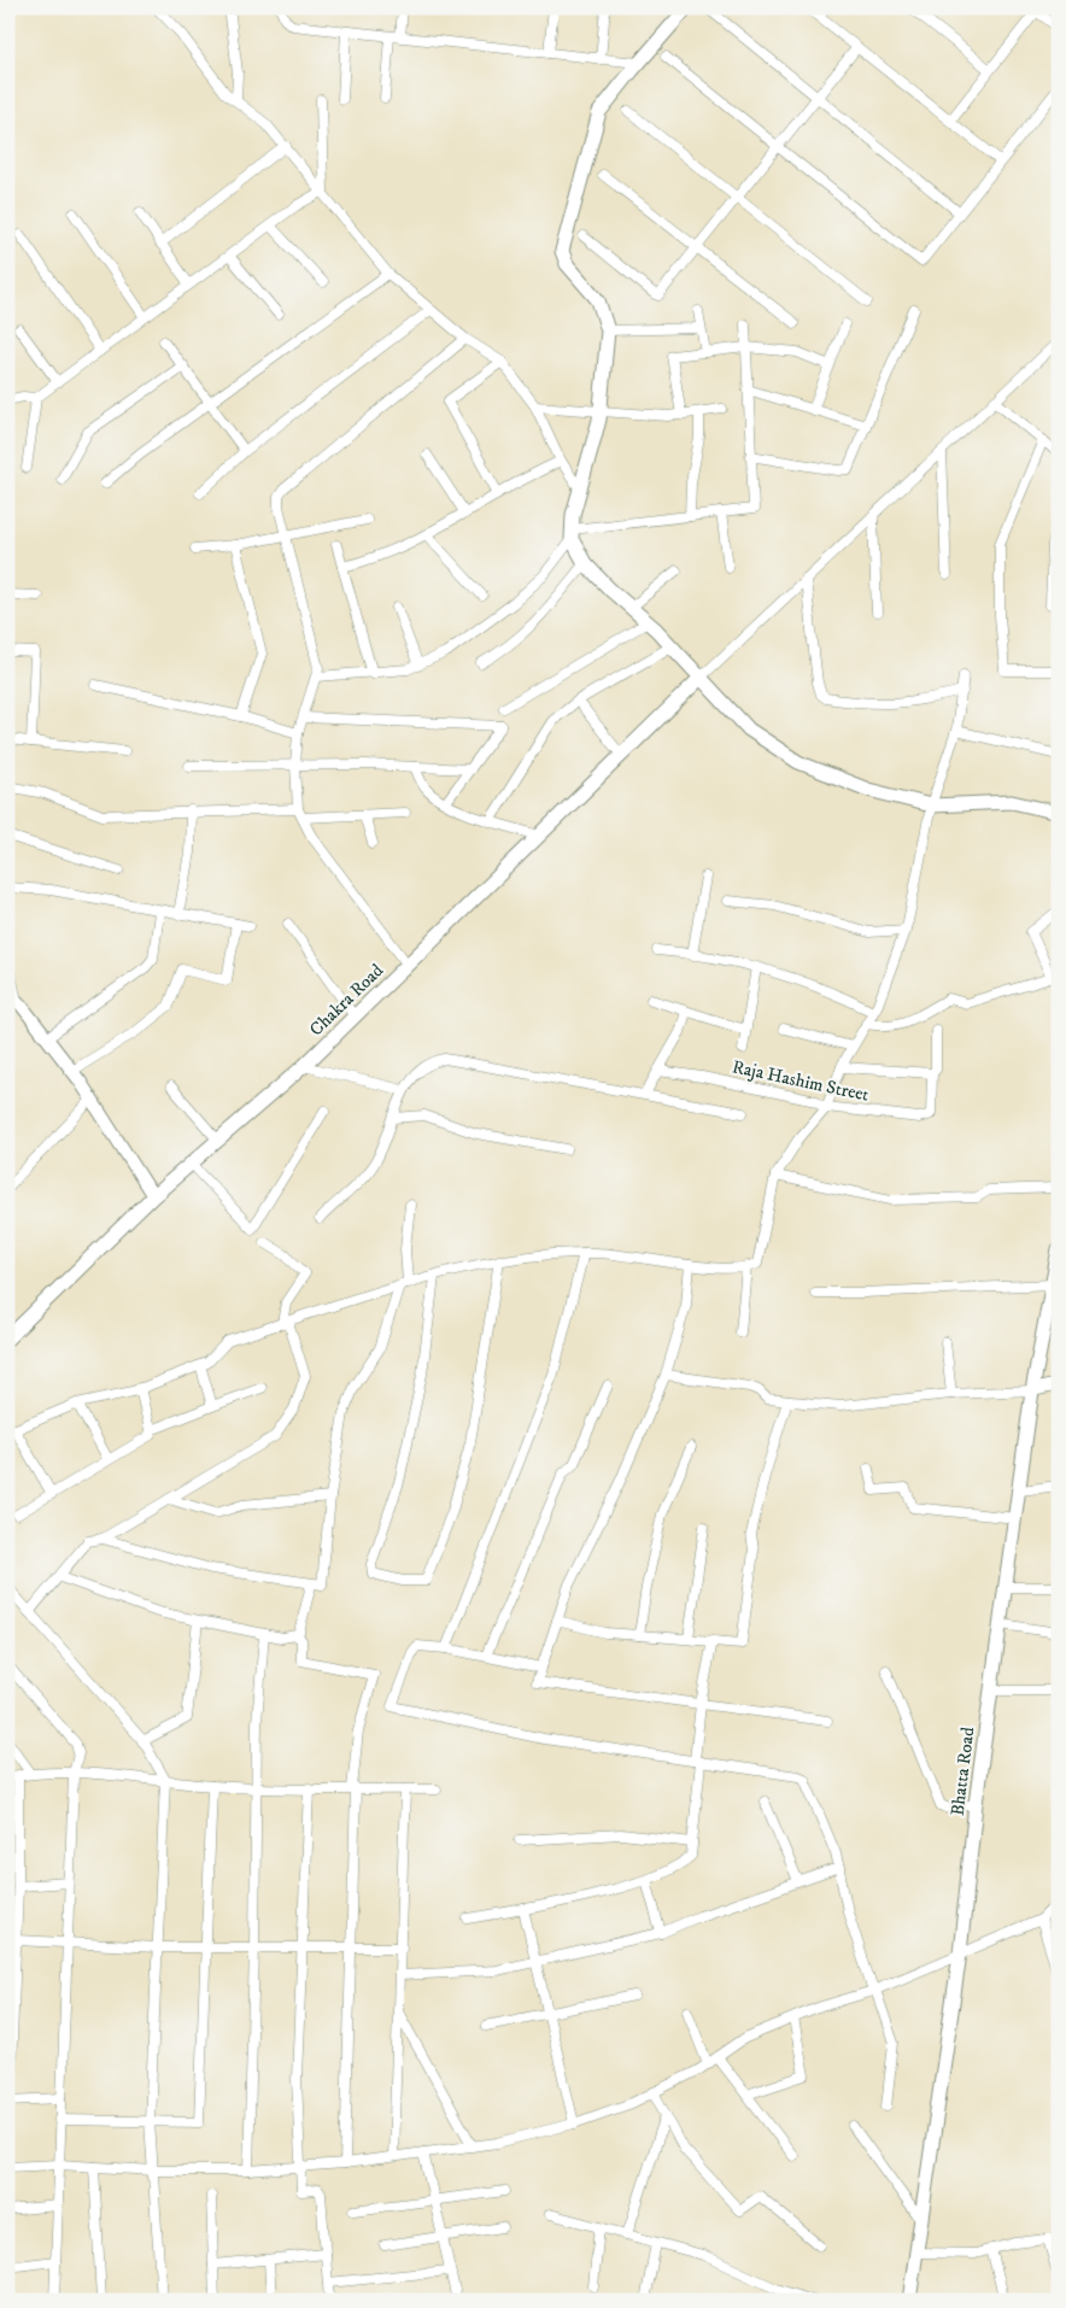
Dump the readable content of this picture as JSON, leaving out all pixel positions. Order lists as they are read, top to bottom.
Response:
{
  "streets": {
    "main road": ["Chakra Road", "Bhatta Road"],
    "street": ["Raja Hashim Street"]
  }
}
